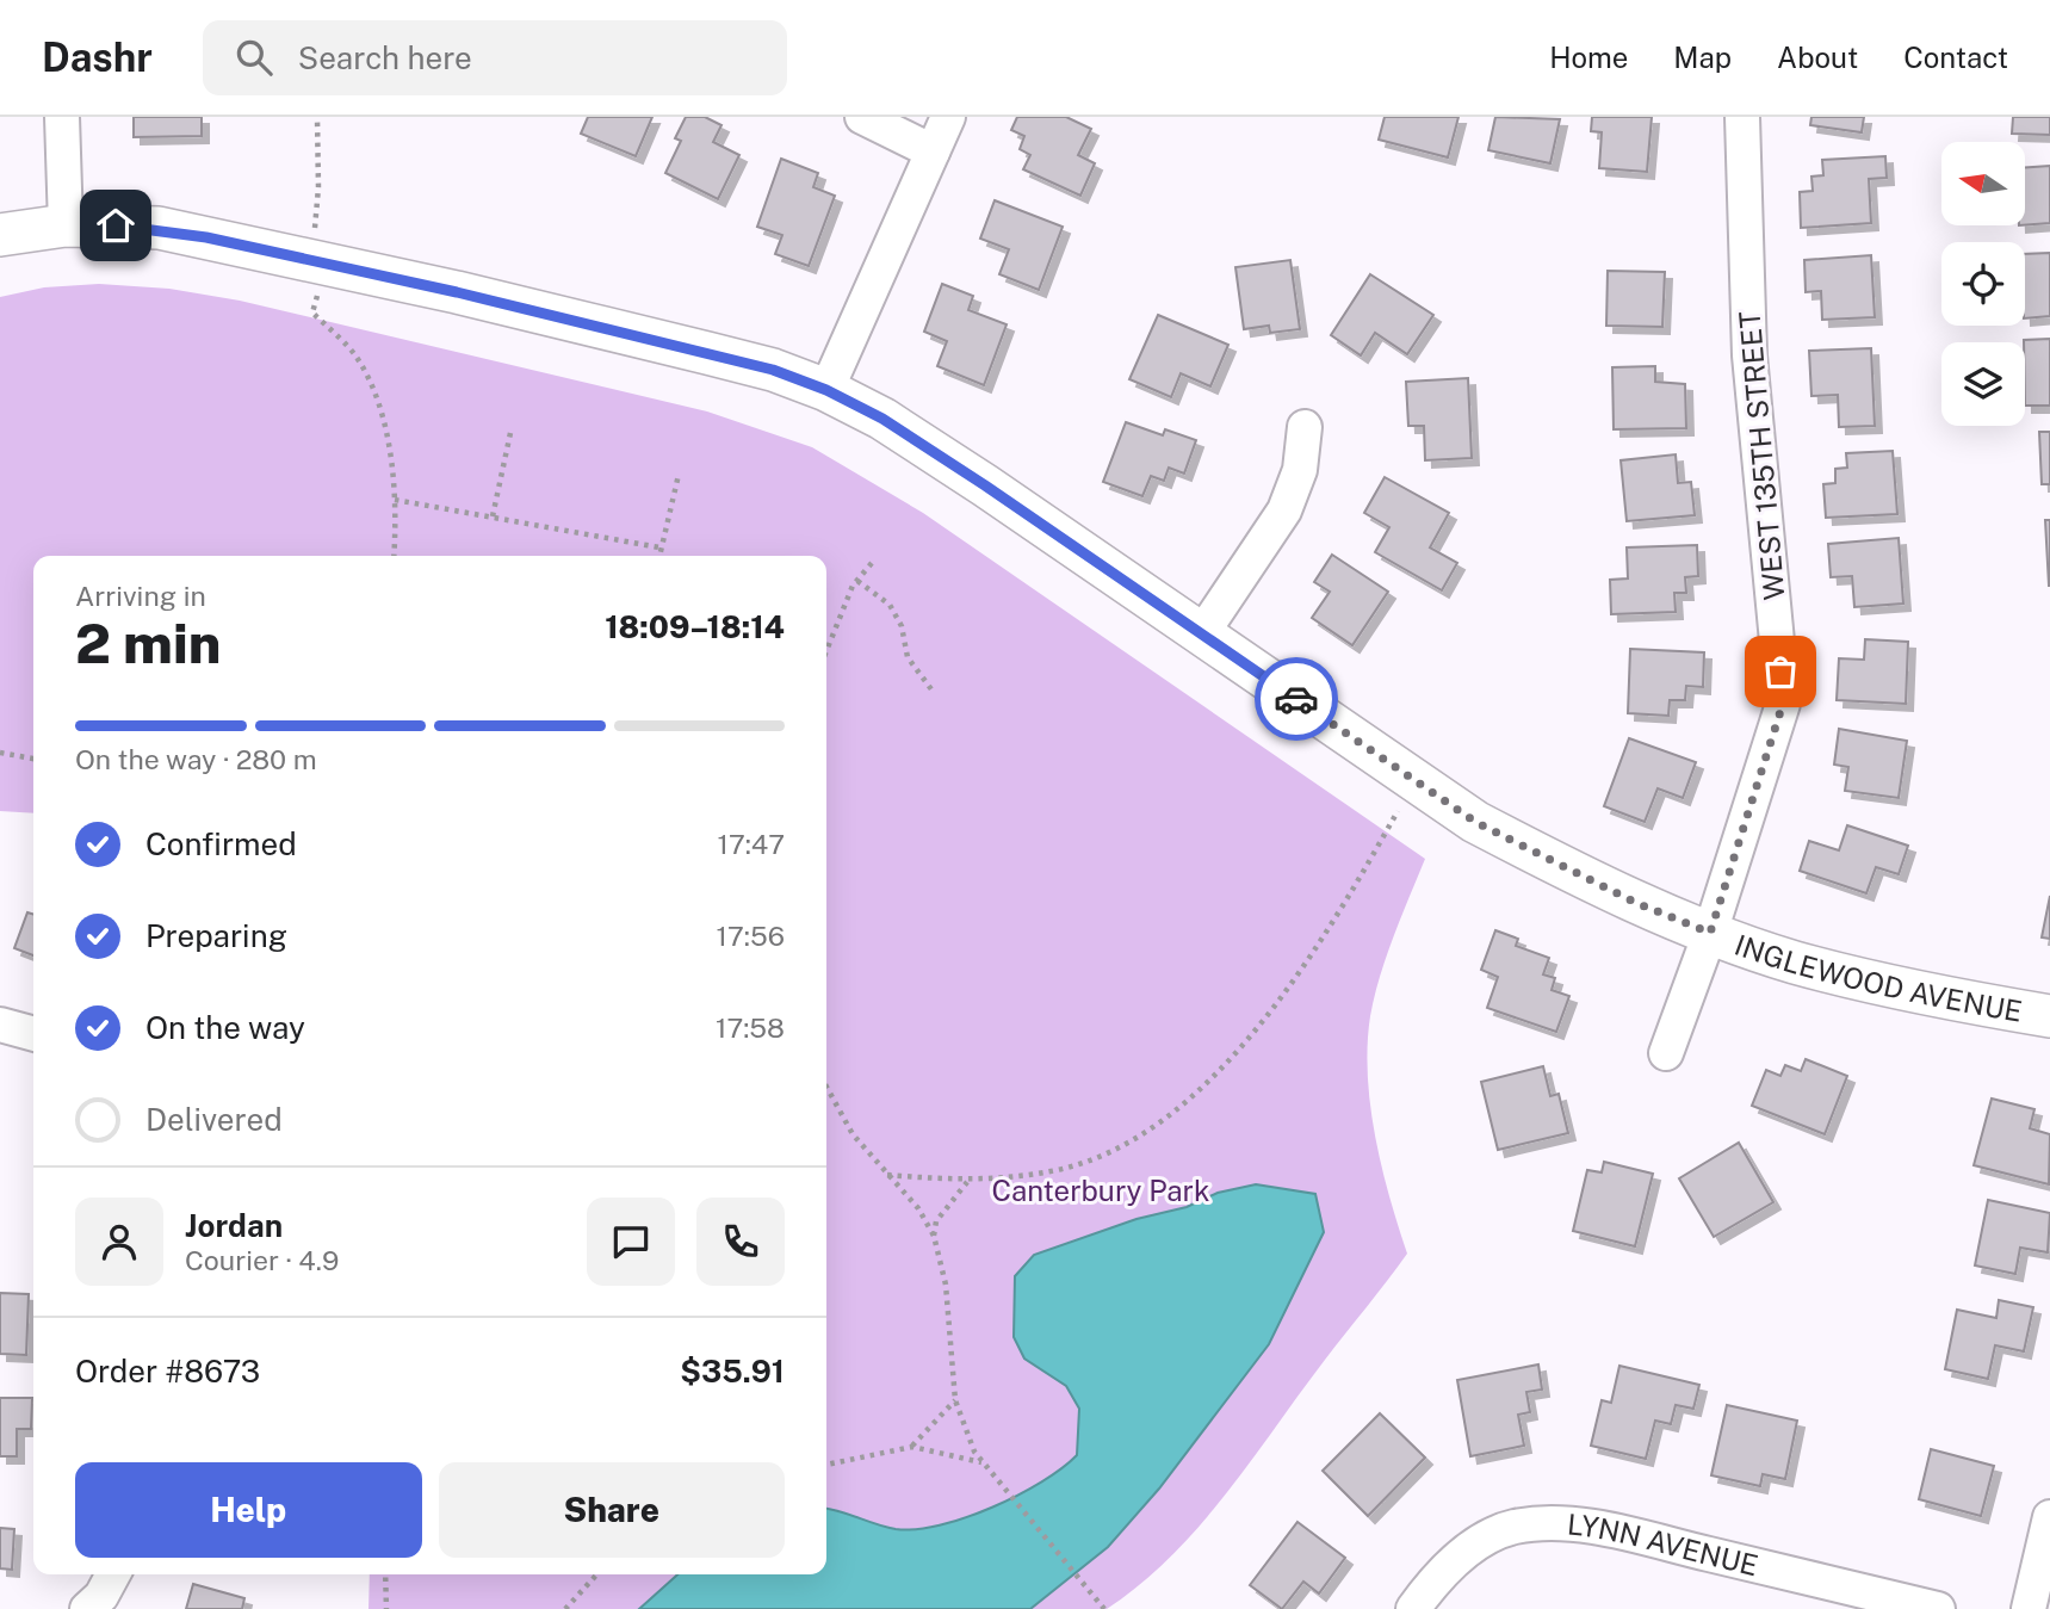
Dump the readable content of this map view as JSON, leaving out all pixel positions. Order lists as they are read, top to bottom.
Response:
{
  "streets": {
    "street": ["WEST 135TH STREET", "INGLEWOOD AVENUE", "LYNN AVENUE"]
  },
  "crossings": [
    ["WEST 135TH STREET", "INGLEWOOD AVENUE"]
  ],
  "parks": ["Canterbury Park"],
  "north": "left",
  "page": {
    "header": "Dashr",
    "search": "Search here",
    "nav": [
      "Home",
      "Map",
      "About",
      "Contact"
    ],
    "heading": ["2 min", "Arriving in", "18:09–18:14"],
    "panel": [
      "Jordan",
      "Courier · 4.9",
      "Order #8673",
      "$35.91"
    ],
    "bar": "On the way · 280 m",
    "list": [
      ["Confirmed", "17:47"],
      ["Preparing", "17:56"],
      ["On the way", "17:58"],
      "Delivered"
    ],
    "buttons": ["Help", "Share"]
  }
}
